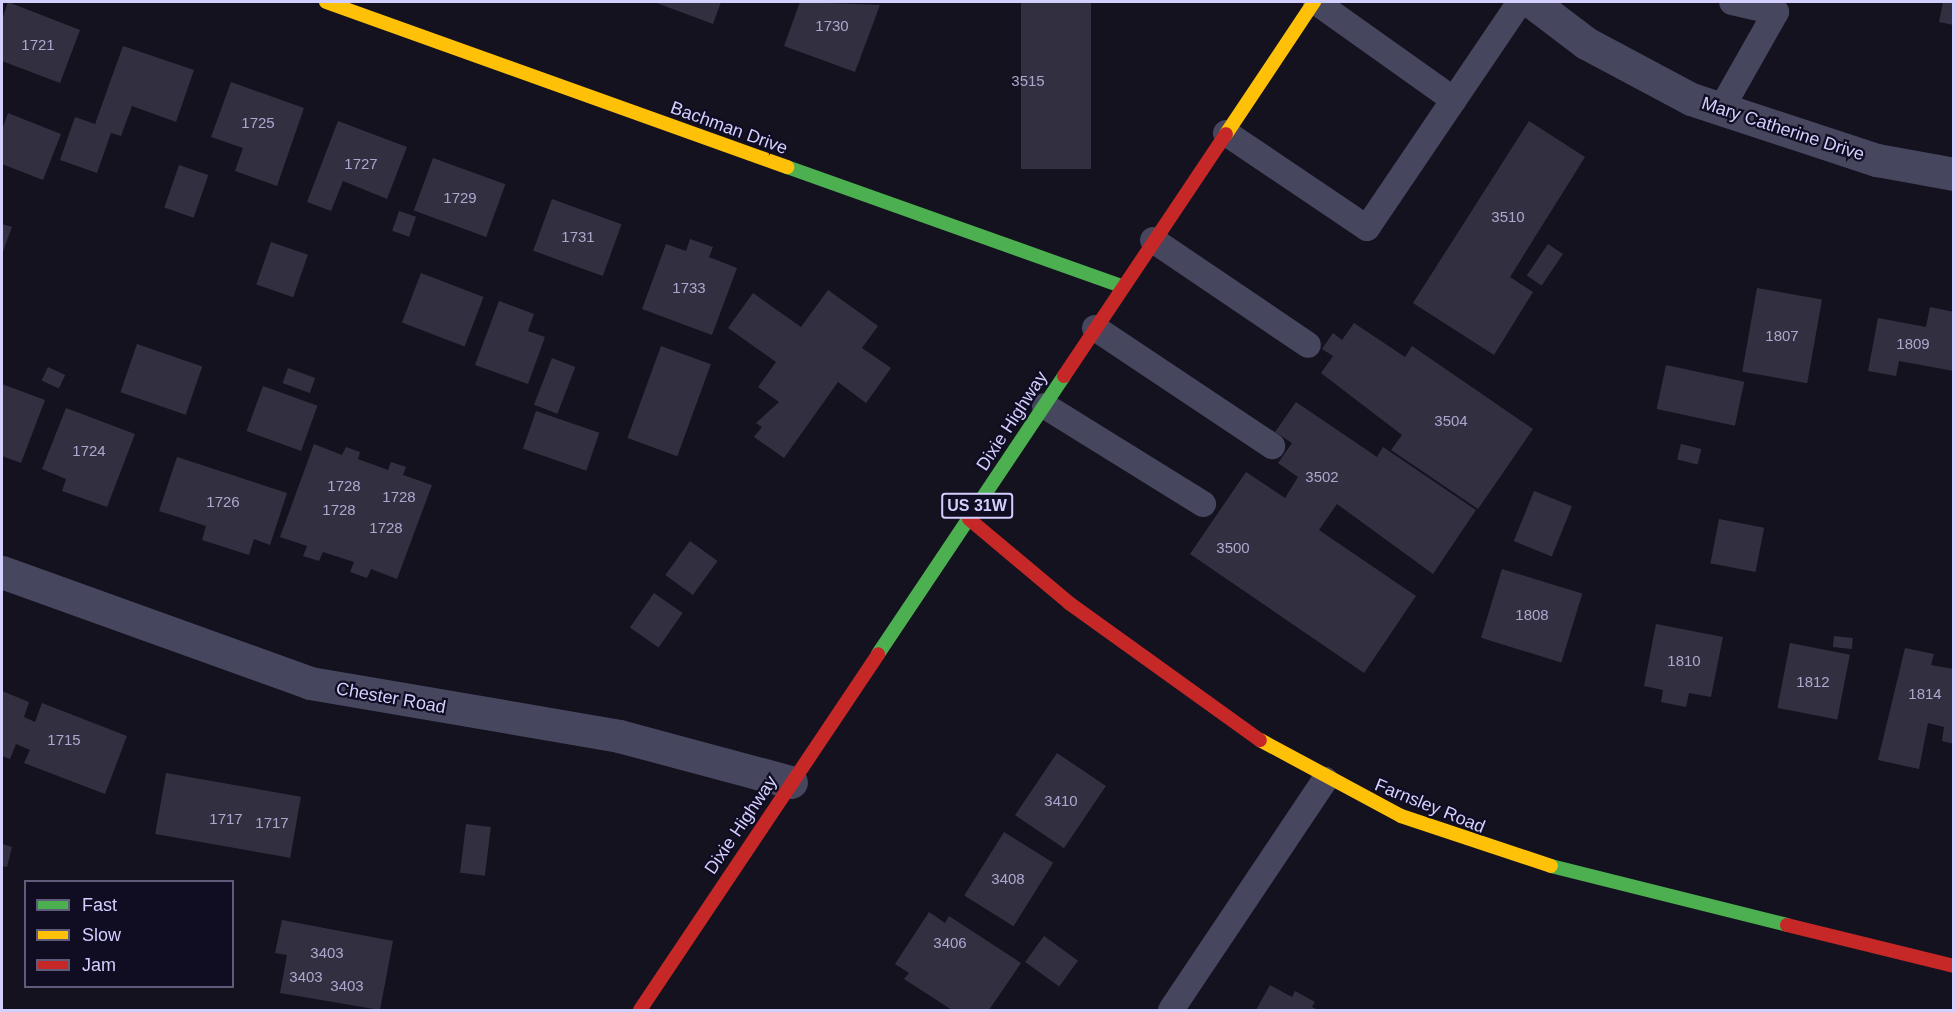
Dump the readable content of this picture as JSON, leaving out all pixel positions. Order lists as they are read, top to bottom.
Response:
{
  "streets": {
    "street": [
      "Bachman Drive",
      "Mary Catherine Drive",
      "Dixie Highway",
      "US 31W",
      "Chester Road",
      "Farnsley Road"
    ]
  },
  "crossings": [
    ["Bachman Drive", "Dixie Highway"],
    ["Dixie Highway", "Chester Road"],
    ["Dixie Highway", "Farnsley Road"]
  ],
  "house_numbers": [
    "1730",
    "1721",
    "3515",
    "1725",
    "1727",
    "1729",
    "3510",
    "1731",
    "1733",
    "1807",
    "1809",
    "3504",
    "1724",
    "3502",
    "1728",
    "1728",
    "1726",
    "1728",
    "1728",
    "3500",
    "1808",
    "1810",
    "1812",
    "1814",
    "1715",
    "3410",
    "1717",
    "1717",
    "3408",
    "3406",
    "3403",
    "3403",
    "3403"
  ],
  "legend": ["Fast", "Slow", "Jam"]
}
